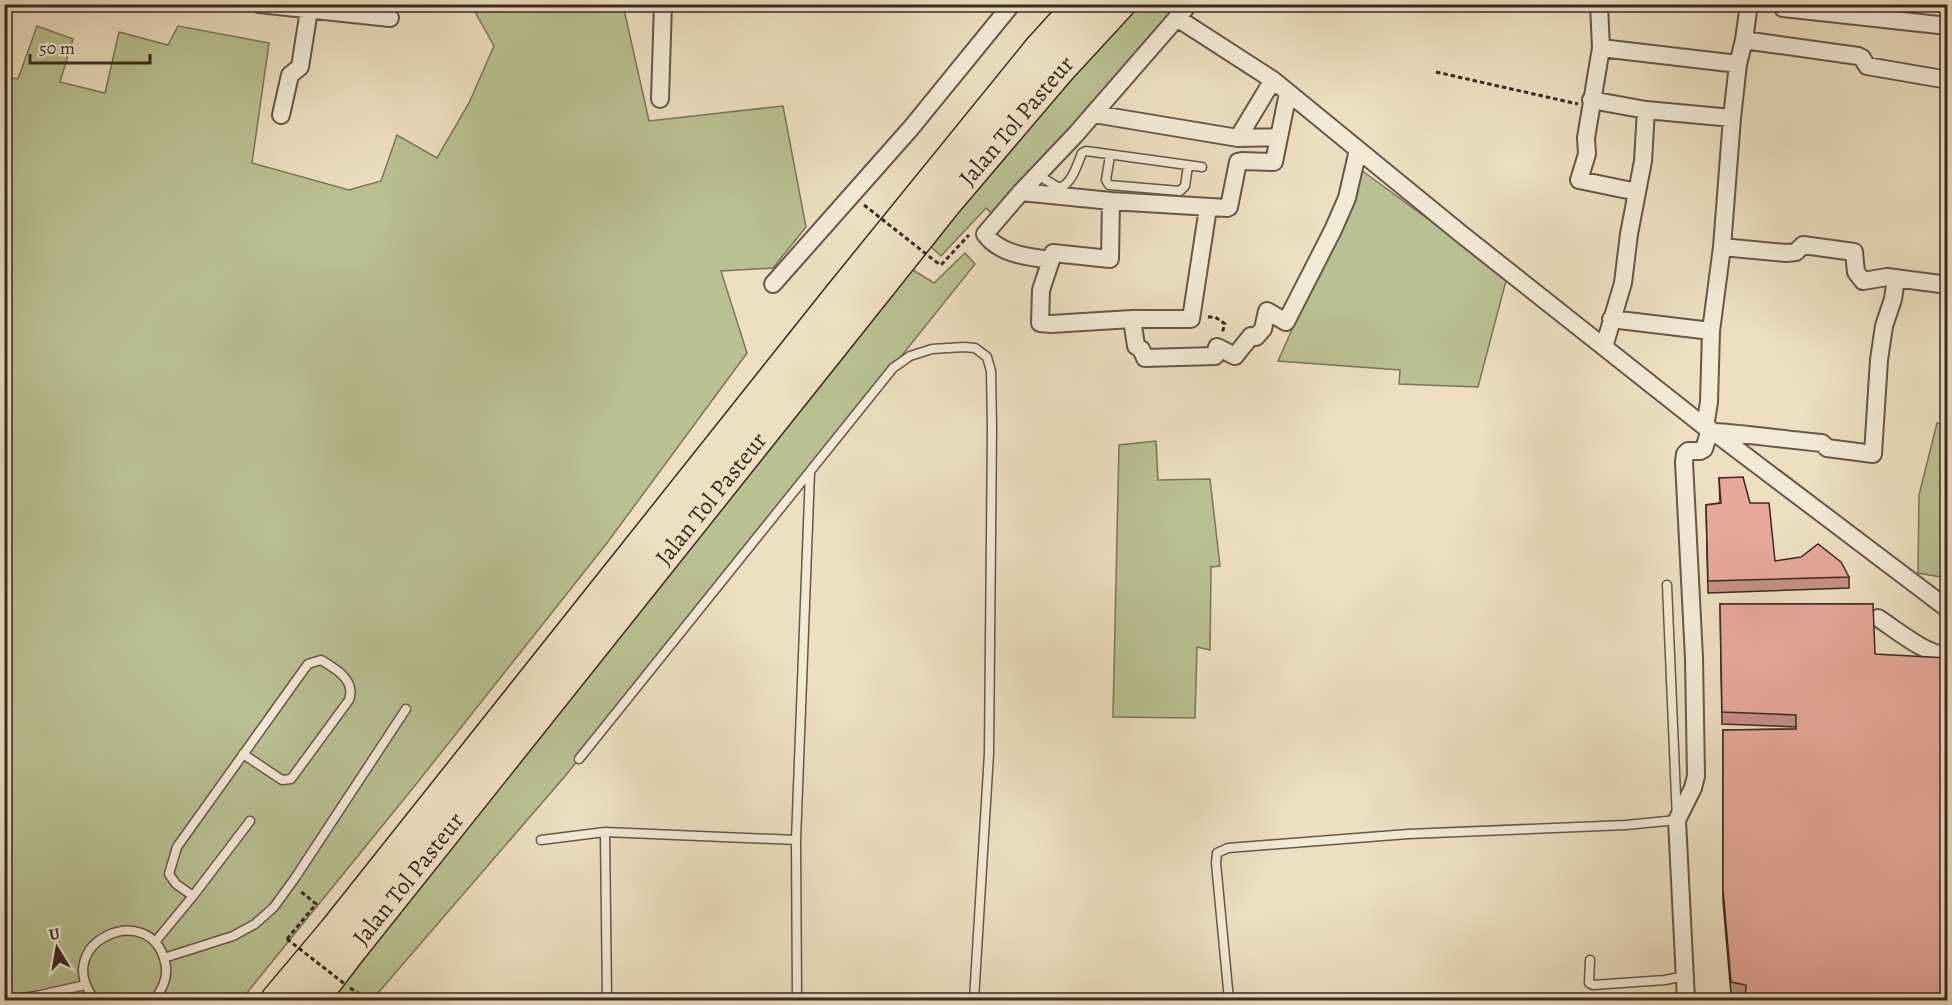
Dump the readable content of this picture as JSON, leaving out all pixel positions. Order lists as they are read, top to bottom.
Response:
{
  "streets": {
    "highway": ["Jalan Tol Pasteur"]
  },
  "scale_bar": "50 m",
  "north": "top"
}
